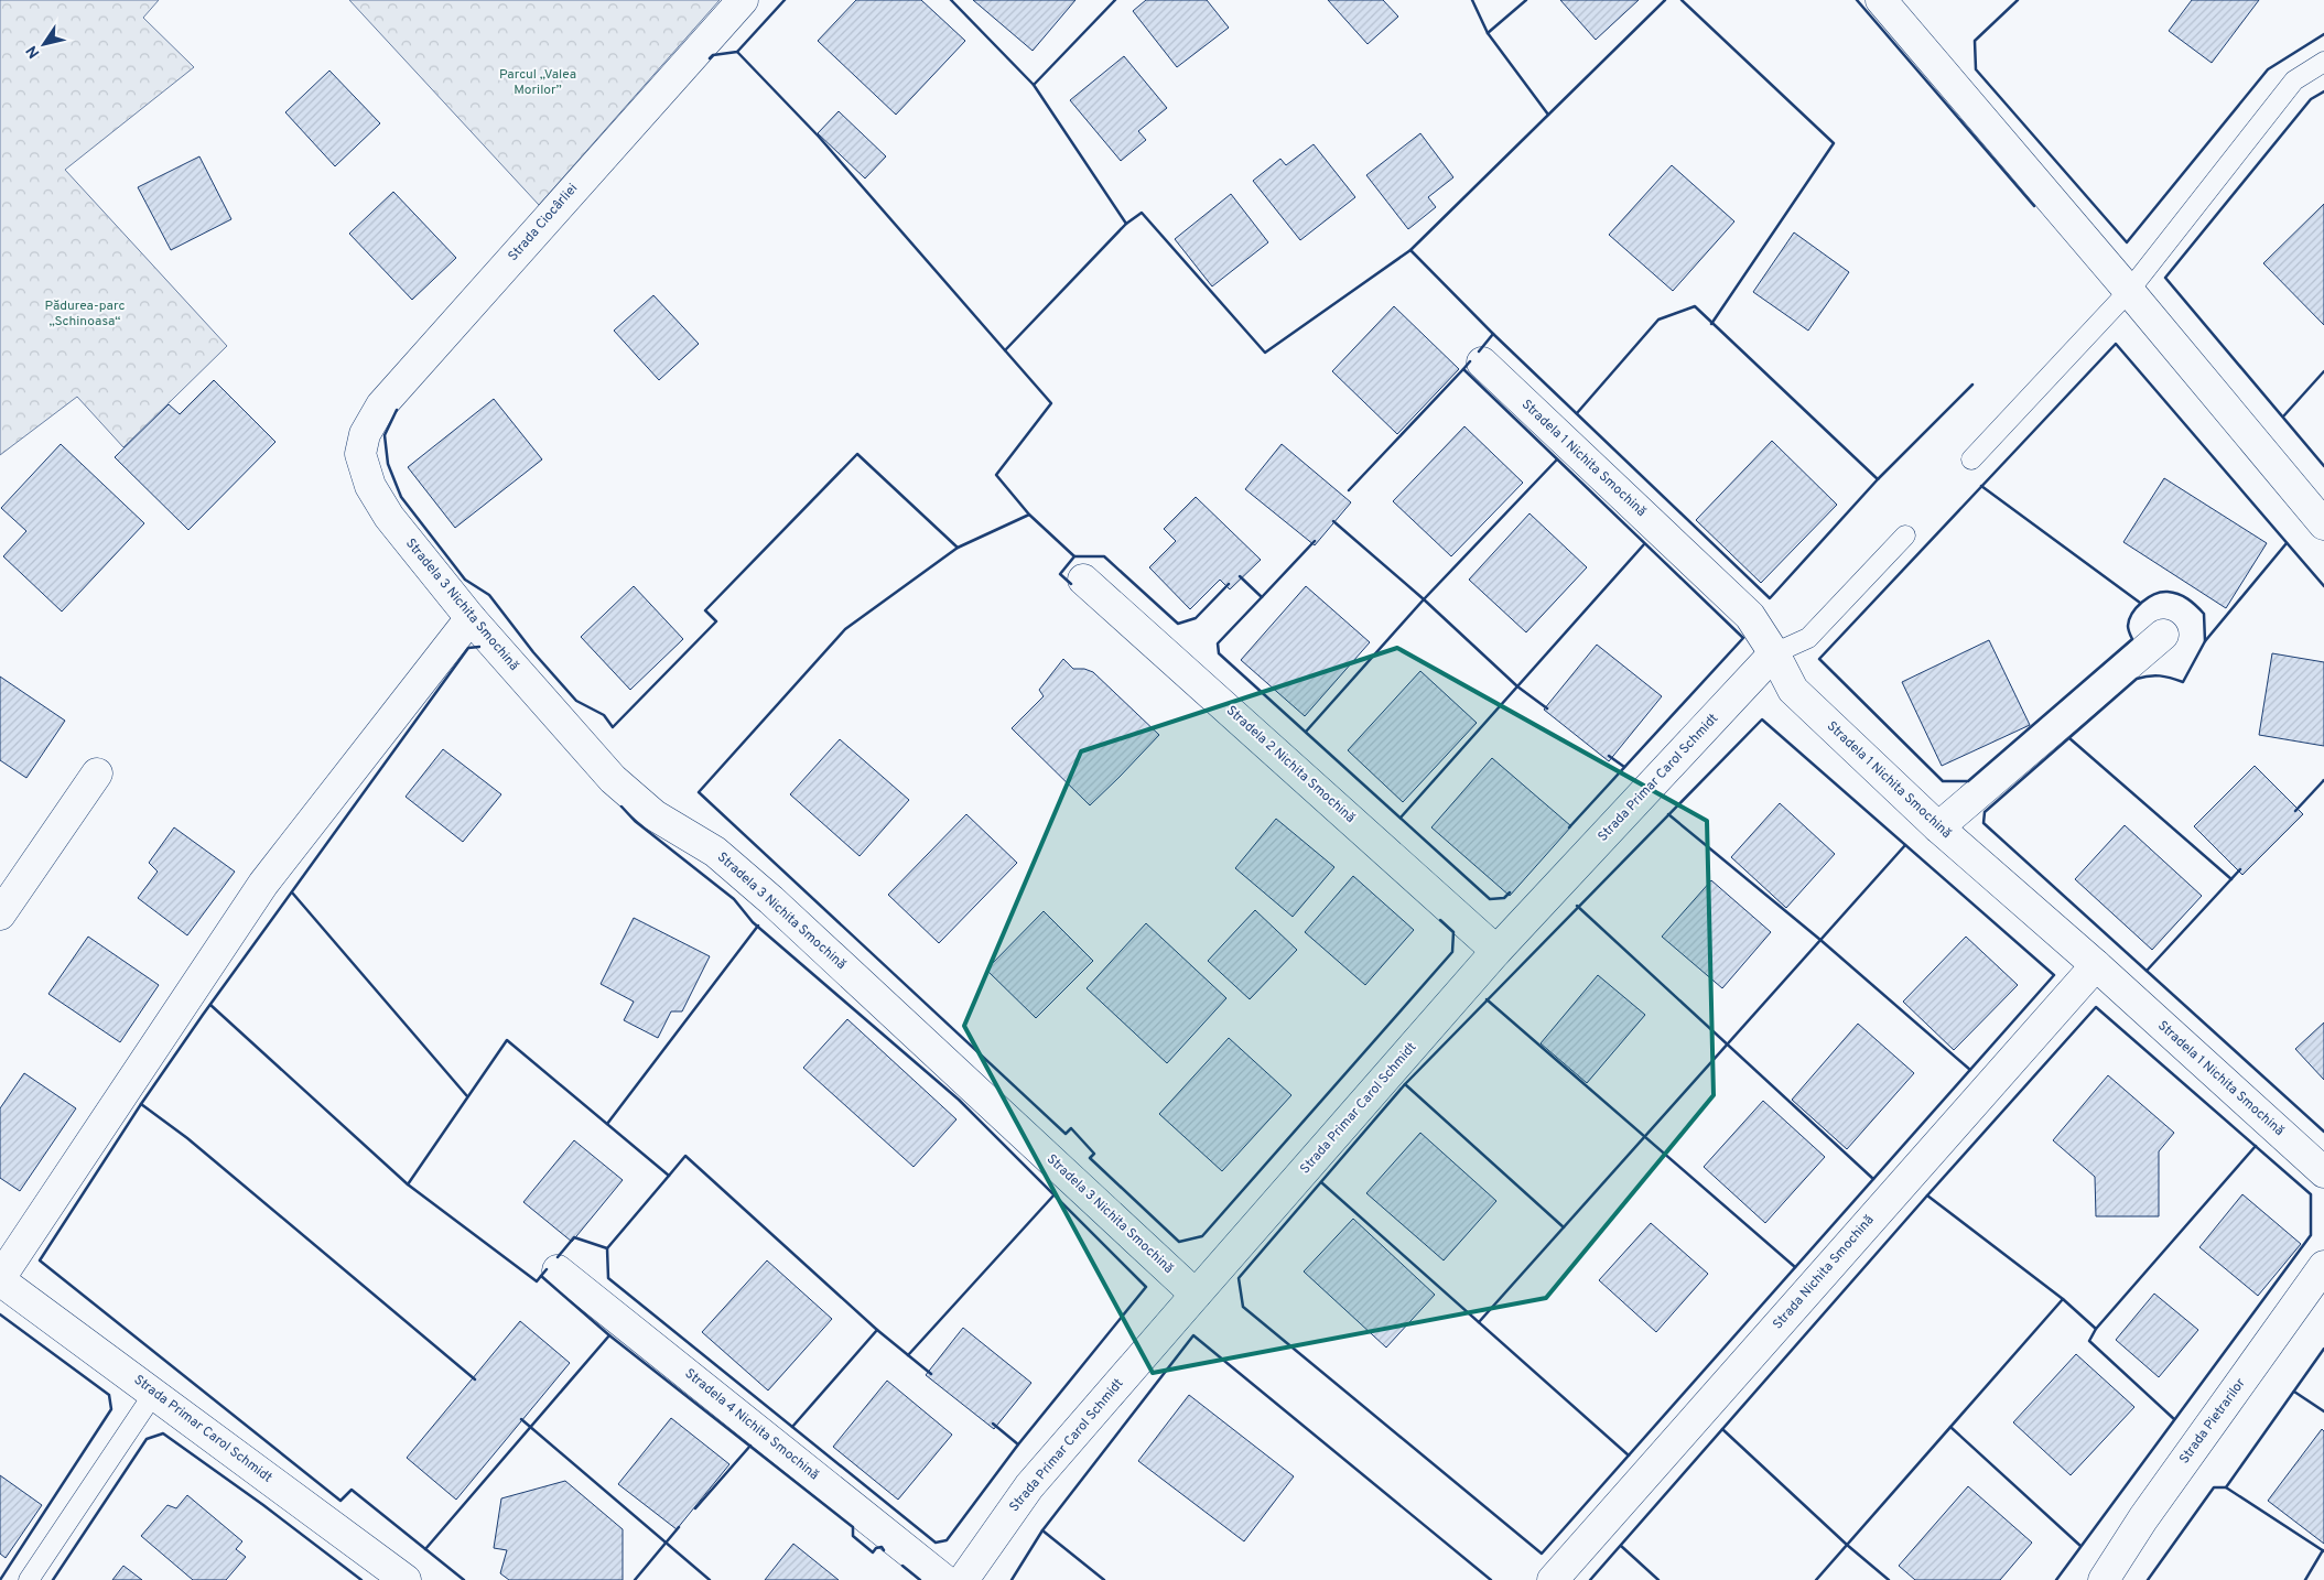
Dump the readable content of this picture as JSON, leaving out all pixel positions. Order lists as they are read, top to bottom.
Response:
{
  "streets": {
    "street": [
      "Strada Ciocârliei",
      "Stradela 1 Nichita Smochină",
      "Stradela 3 Nichita Smochină",
      "Stradela 2 Nichita Smochină",
      "Strada Primar Carol Schmidt",
      "Strada Nichita Smochină",
      "Strada Pietrarilor",
      "Stradela 4 Nichita Smochină"
    ]
  },
  "crossings": [
    ["Strada Ciocârliei", "Stradela 3 Nichita Smochină"],
    ["Stradela 1 Nichita Smochină", "Strada Primar Carol Schmidt"],
    ["Stradela 1 Nichita Smochină", "Strada Nichita Smochină"],
    ["Stradela 3 Nichita Smochină", "Strada Primar Carol Schmidt"],
    ["Stradela 2 Nichita Smochină", "Strada Primar Carol Schmidt"]
  ],
  "parks": ["Parcul „Valea Morilor”", "Pădurea-parc „Schinoasa“"],
  "north": "bottom left"
}
